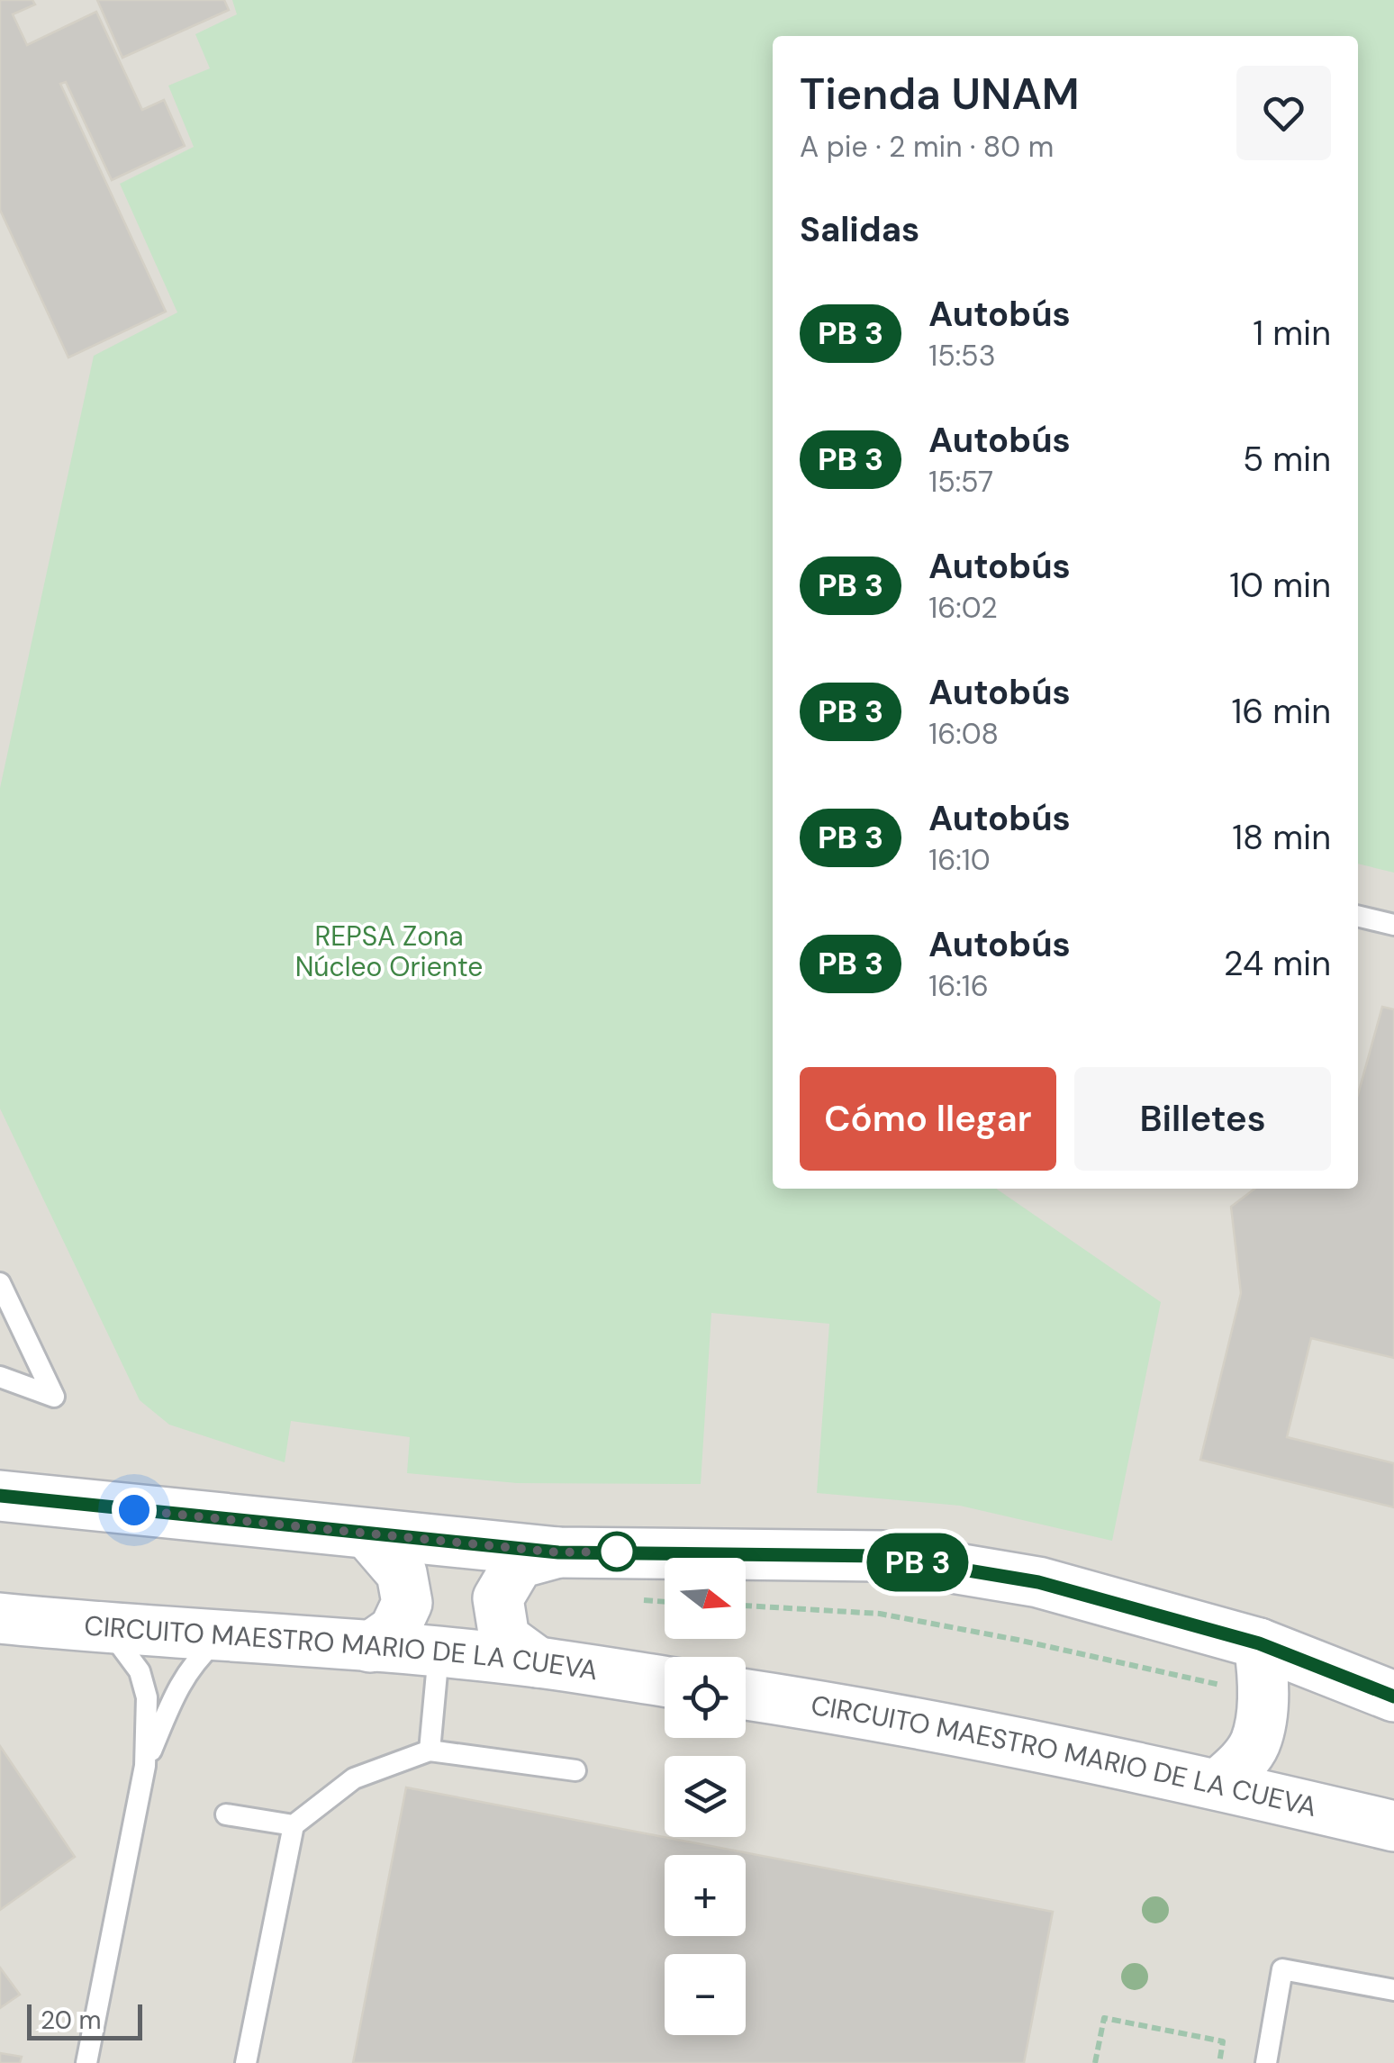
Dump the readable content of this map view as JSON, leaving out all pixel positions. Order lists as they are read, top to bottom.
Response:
{
  "streets": {
    "street": ["CIRCUITO MAESTRO MARIO DE LA CUEVA"]
  },
  "parks": ["REPSA Zona Núcleo Oriente"],
  "scale_bar": "20 m",
  "north": "right",
  "page": {
    "on_map": "PB 3",
    "heading": [
      ["Tienda UNAM", "A pie · 2 min · 80 m"],
      "Salidas"
    ],
    "list": [
      {
        "mark": "PB 3",
        "name": "Autobús",
        "note": "15:53",
        "value": "1 min"
      },
      {
        "mark": "PB 3",
        "name": "Autobús",
        "note": "15:57",
        "value": "5 min"
      },
      {
        "mark": "PB 3",
        "name": "Autobús",
        "note": "16:02",
        "value": "10 min"
      },
      {
        "mark": "PB 3",
        "name": "Autobús",
        "note": "16:08",
        "value": "16 min"
      },
      {
        "mark": "PB 3",
        "name": "Autobús",
        "note": "16:10",
        "value": "18 min"
      },
      {
        "mark": "PB 3",
        "name": "Autobús",
        "note": "16:16",
        "value": "24 min"
      }
    ],
    "buttons": ["Cómo llegar", "Billetes"],
    "map_buttons": ["+", "−"],
    "scale": "20 m"
  }
}
